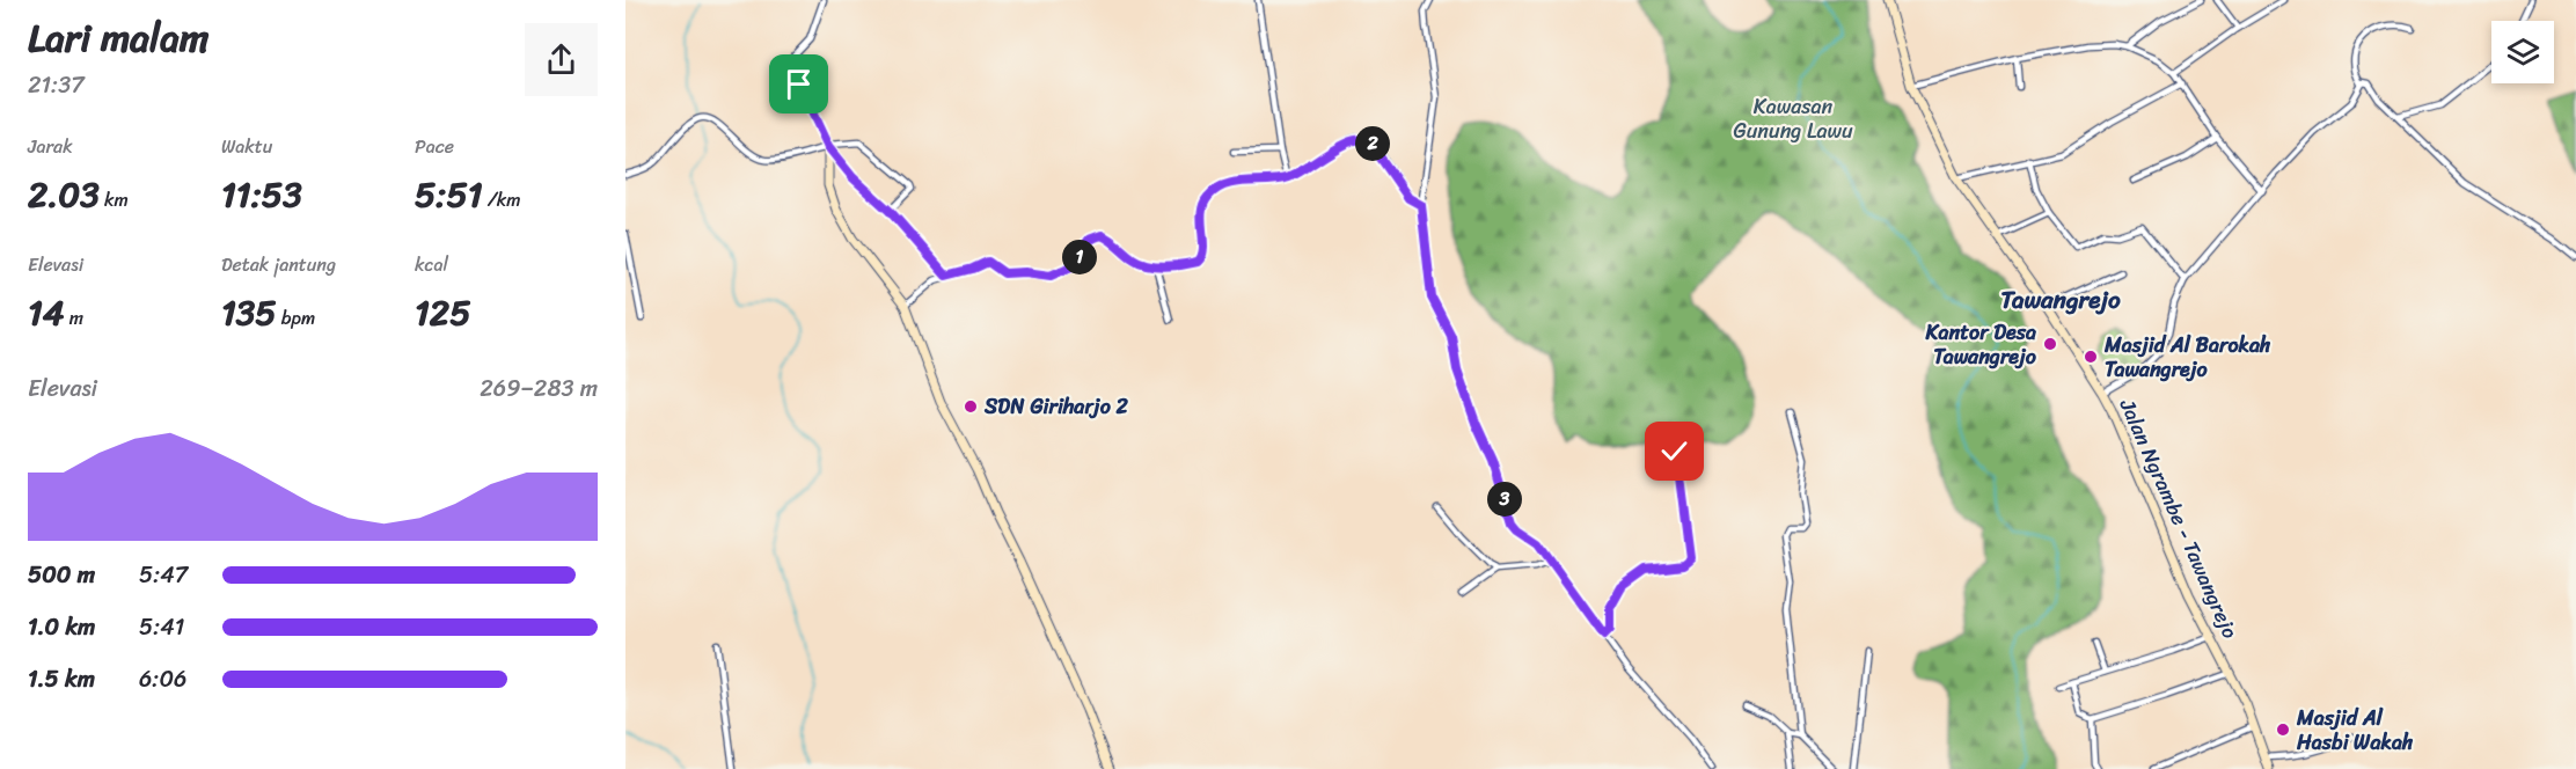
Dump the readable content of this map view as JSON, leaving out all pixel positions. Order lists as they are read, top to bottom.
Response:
{
  "streets": {
    "main road": ["Jalan Ngrambe - Tawangrejo"]
  },
  "districts": ["Tawangrejo"],
  "parks": ["Kawasan Gunung Lawu"],
  "places": [
    "Kantor Desa Tawangrejo",
    "Masjid Al Barokah Tawangrejo",
    "SDN Giriharjo 2",
    "Masjid Al Hasbi Wakah"
  ],
  "page": {
    "heading": ["Lari malam", "21:37"],
    "stats": [
      ["Jarak", "2.03 km"],
      ["Waktu", "11:53"],
      ["Pace", "5:51 /km"],
      ["Elevasi", "14 m"],
      ["Detak jantung", "135 bpm"],
      ["kcal", "125"]
    ],
    "pins": ["2", "1", "3"],
    "chart": ["Elevasi", "269–283 m"],
    "list": [
      {
        "name": "500 m",
        "note": "5:47"
      },
      {
        "name": "1.0 km",
        "note": "5:41"
      },
      {
        "name": "1.5 km",
        "note": "6:06"
      }
    ]
  }
}
